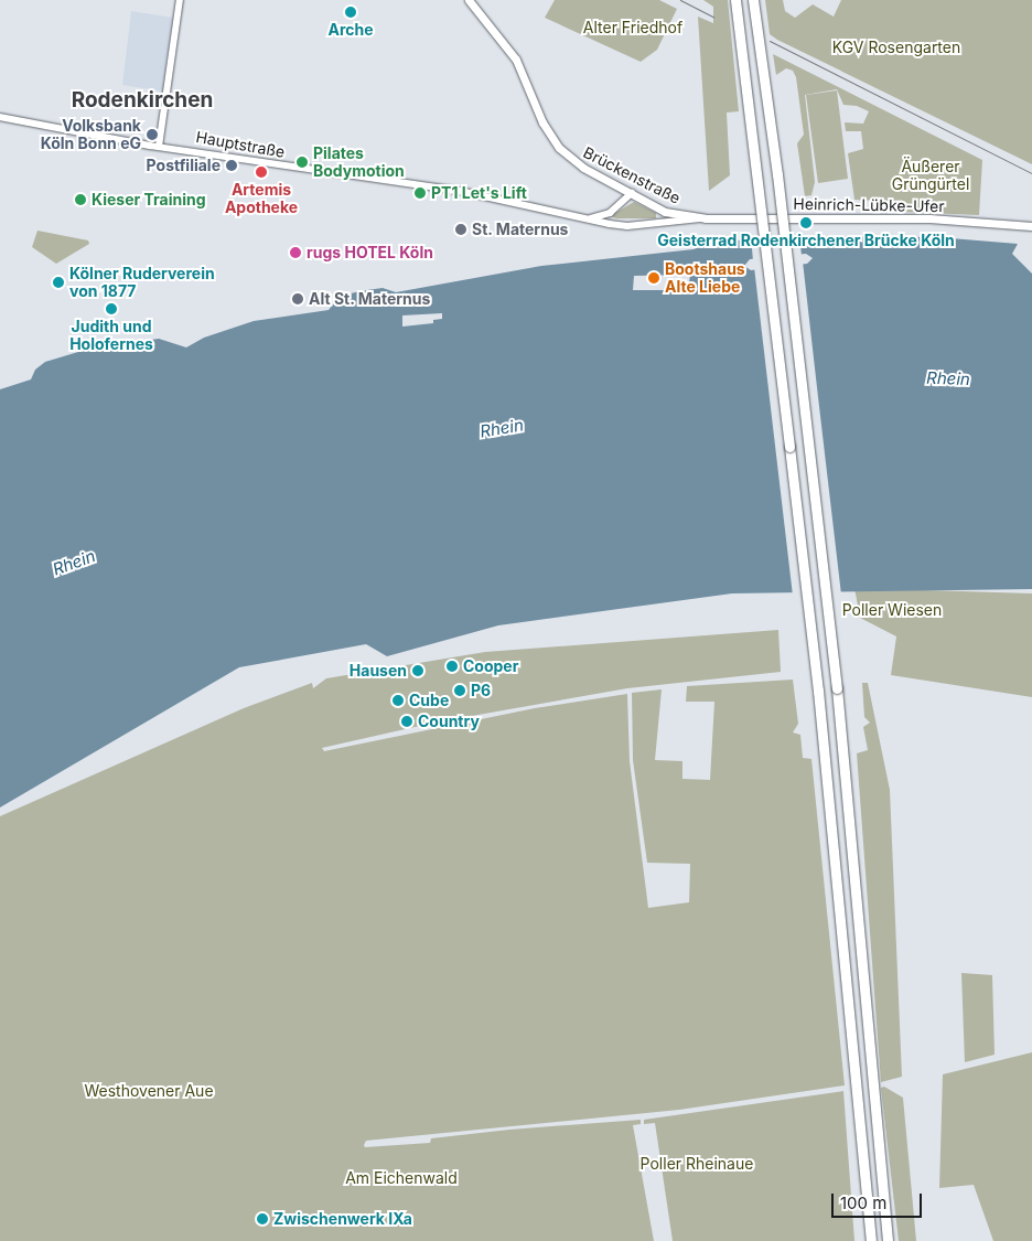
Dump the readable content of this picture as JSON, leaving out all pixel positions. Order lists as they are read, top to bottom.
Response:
{
  "streets": {
    "main road": ["Brückenstraße", "Heinrich-Lübke-Ufer"],
    "street": ["Hauptstraße"]
  },
  "crossings": [
    ["Hauptstraße", "Brückenstraße"],
    ["Hauptstraße", "Heinrich-Lübke-Ufer"],
    ["Brückenstraße", "Heinrich-Lübke-Ufer"]
  ],
  "districts": ["Rodenkirchen"],
  "water": ["Rhein"],
  "parks": [
    "Alter Friedhof",
    "KGV Rosengarten",
    "Äußerer Grüngürtel",
    "Poller Wiesen",
    "Westhovener Aue",
    "Poller Rheinaue",
    "Am Eichenwald"
  ],
  "places": [
    "Arche",
    "Volksbank Köln Bonn eG",
    "Pilates Bodymotion",
    "Postfiliale",
    "Artemis Apotheke",
    "PT1 Let's Lift",
    "Kieser Training",
    "Geisterrad Rodenkirchener Brücke Köln",
    "St. Maternus",
    "rugs HOTEL Köln",
    "Bootshaus Alte Liebe",
    "Kölner Ruderverein von 1877",
    "Alt St. Maternus",
    "Judith und Holofernes",
    "Cooper",
    "Hausen",
    "P6",
    "Cube",
    "Country",
    "Zwischenwerk IXa"
  ],
  "scale_bar": "100 m"
}
